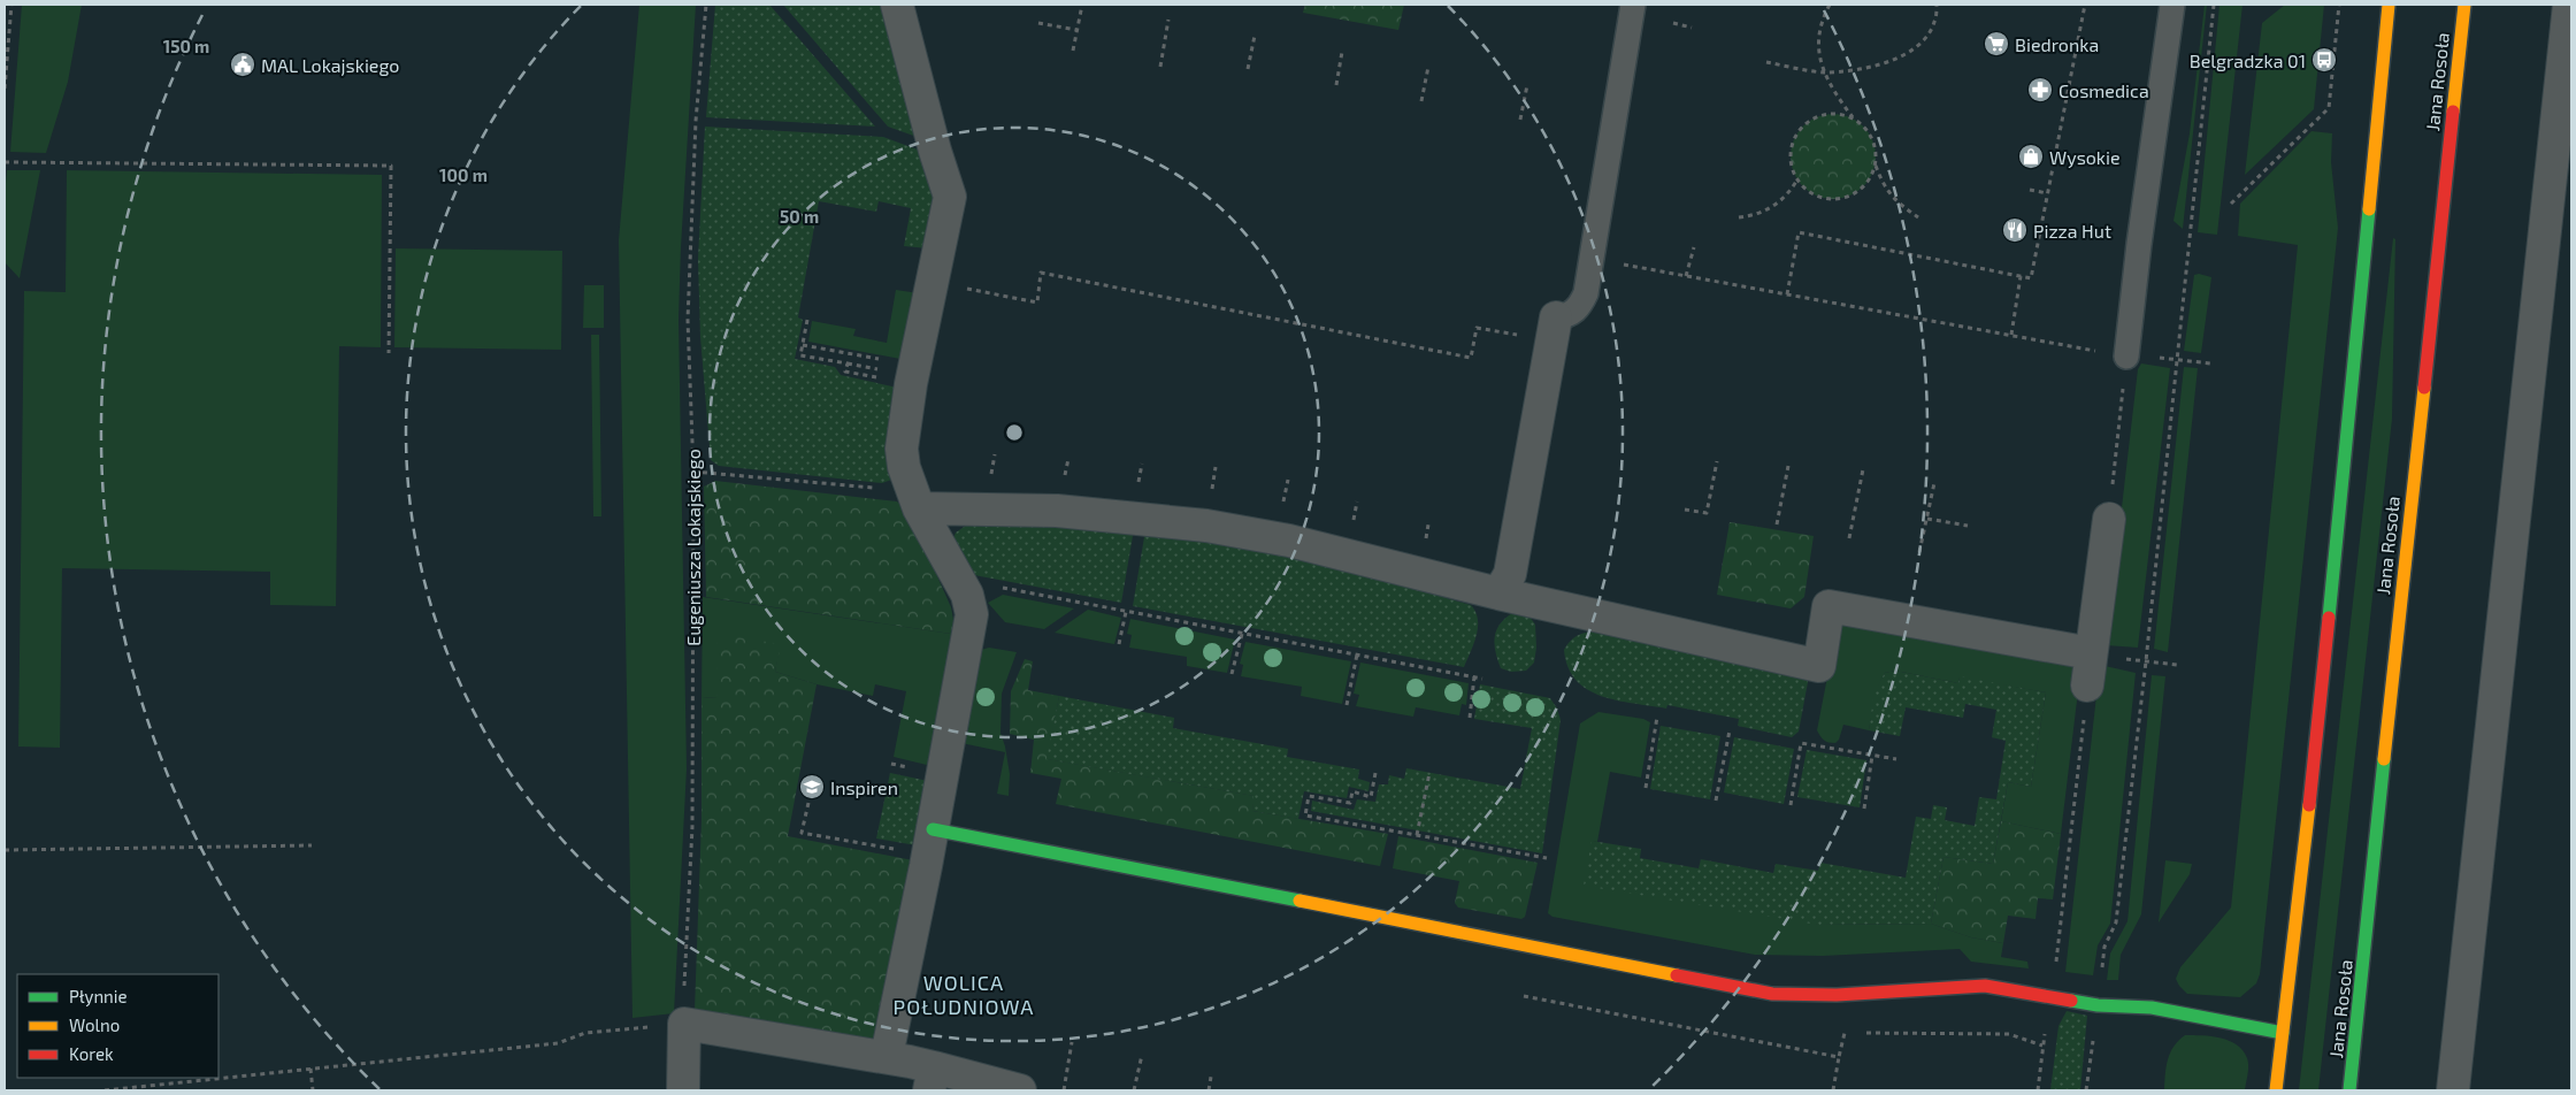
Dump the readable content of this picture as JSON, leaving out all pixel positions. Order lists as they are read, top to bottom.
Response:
{
  "streets": {
    "street": ["Jana Rosoła"],
    "path": ["Eugeniusza Lokajskiego"]
  },
  "districts": ["WOLICA POŁUDNIOWA"],
  "places": {
    "supermarket": ["Biedronka"],
    "bus stop": ["Belgradzka 01"],
    "public building": ["MAL Lokajskiego"],
    "pharmacy": ["Cosmedica"],
    "shop": ["Wysokie"],
    "restaurant": ["Pizza Hut"],
    "school or university": ["Inspiren"]
  },
  "legend": ["Płynnie", "Wolno", "Korek"],
  "rings": ["150 m", "100 m", "50 m"]
}
